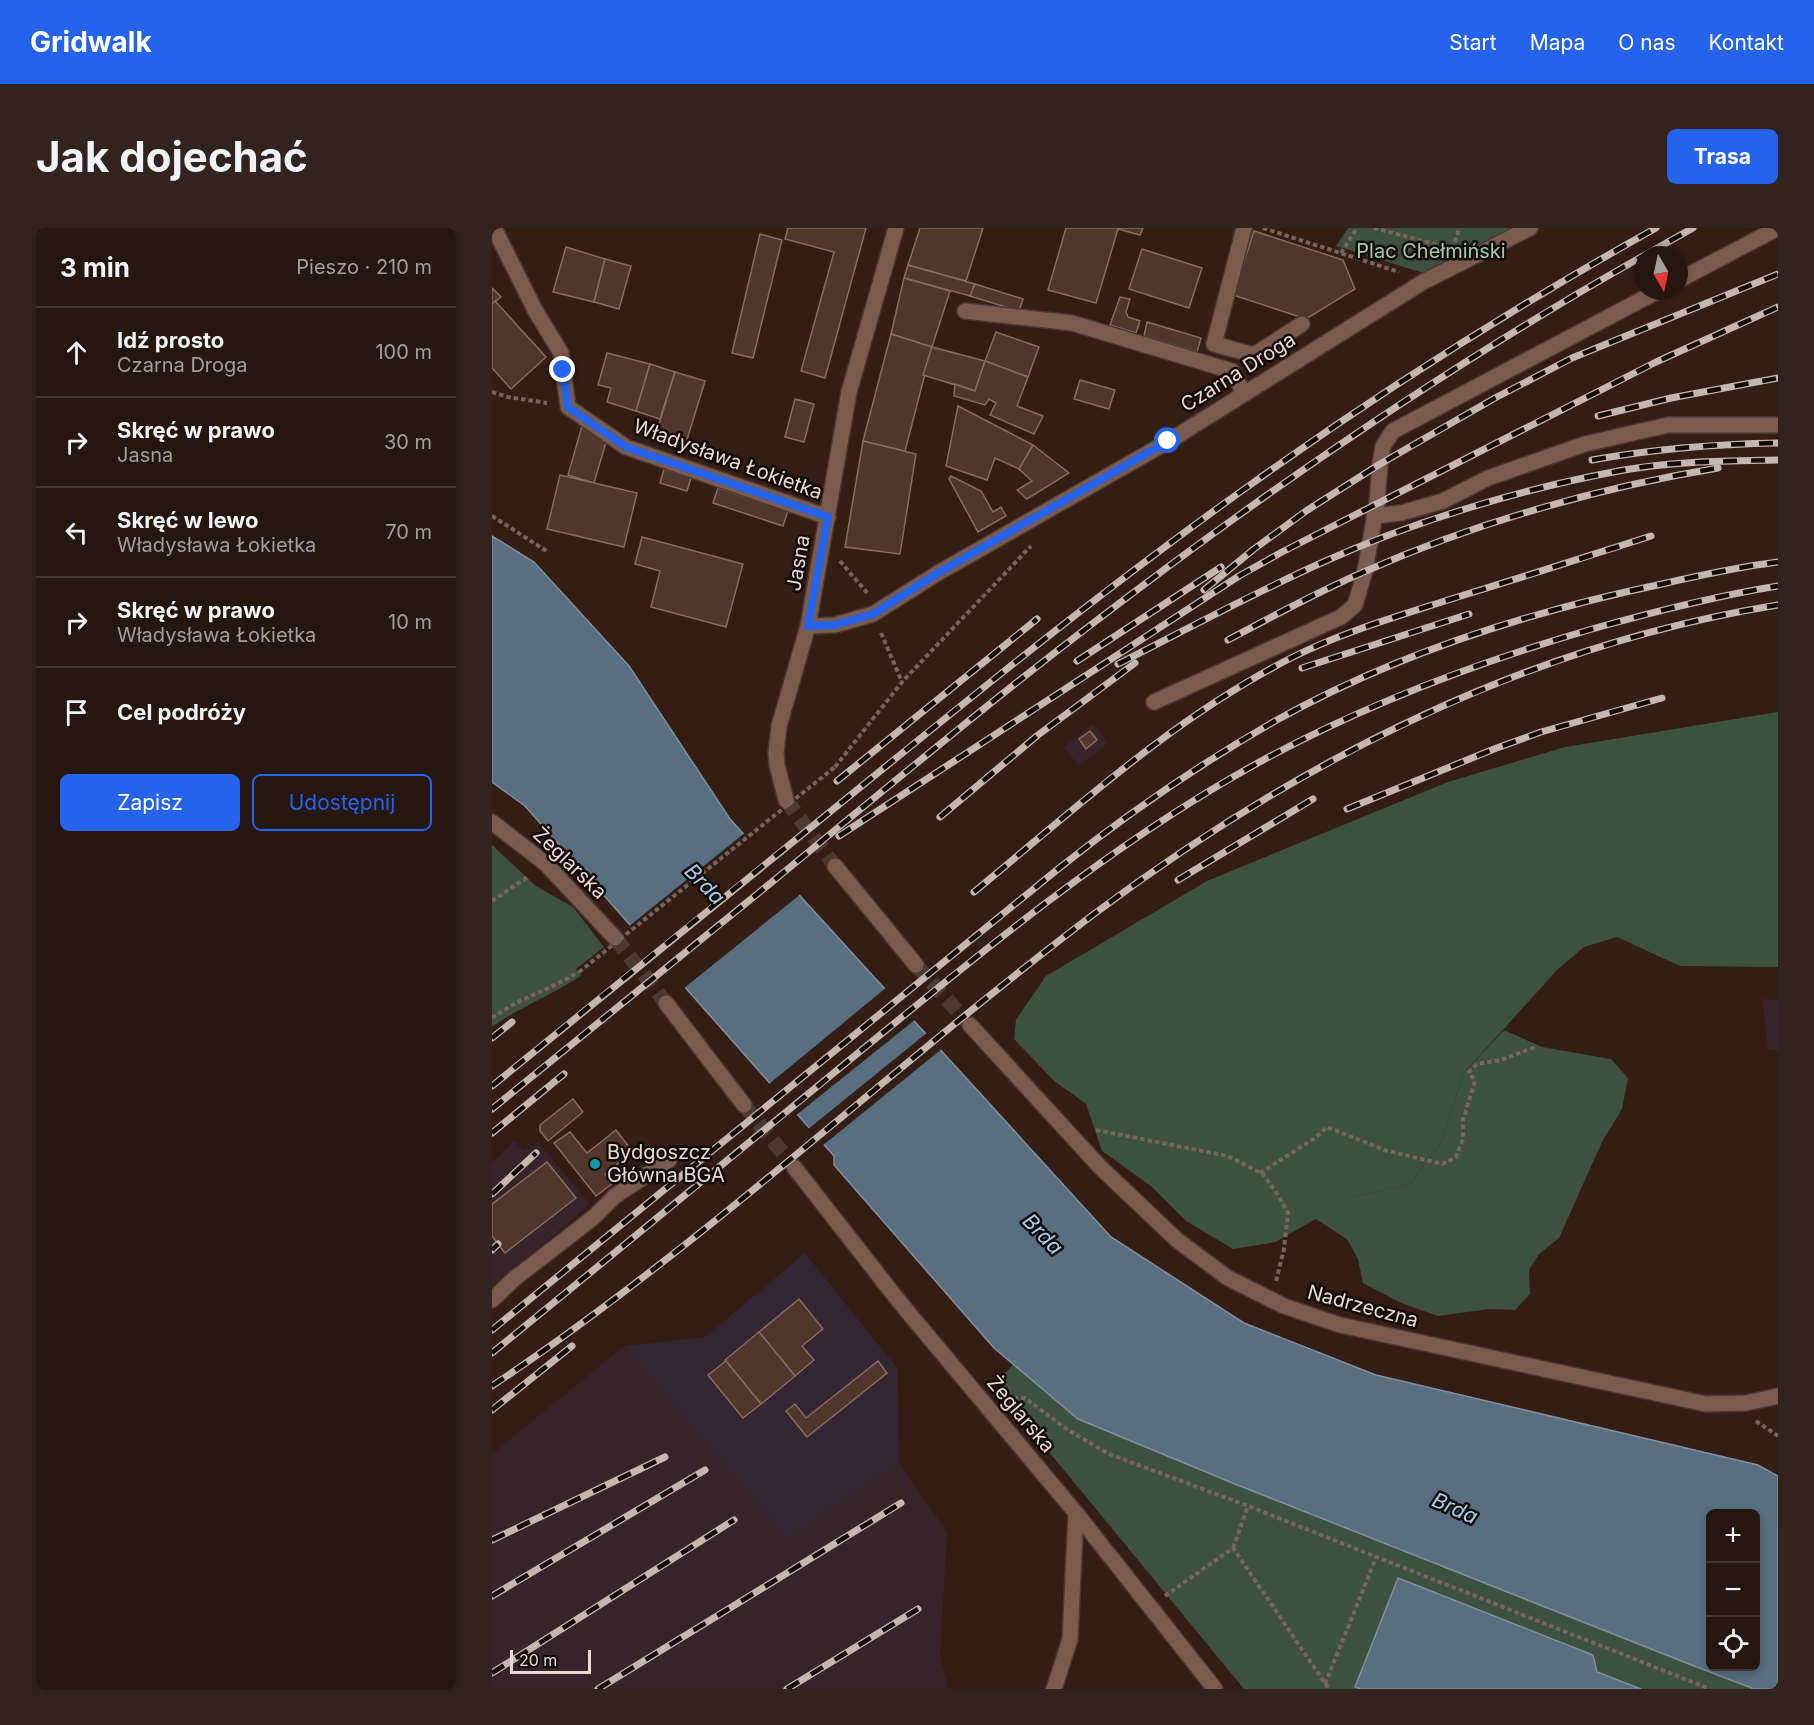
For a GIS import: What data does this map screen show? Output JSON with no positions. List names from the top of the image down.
{
  "streets": {
    "street": [
      "Czarna Droga",
      "Władysława Łokietka",
      "Jasna",
      "Żeglarska",
      "Nadrzeczna"
    ]
  },
  "crossings": [
    ["Czarna Droga", "Jasna"],
    ["Władysława Łokietka", "Jasna"]
  ],
  "water": ["Brda"],
  "parks": ["Plac Chełmiński"],
  "places": ["Bydgoszcz Główna BGA"],
  "scale_bar": "20 m",
  "north": "bottom",
  "page": {
    "header": "Gridwalk",
    "nav": [
      "Start",
      "Mapa",
      "O nas",
      "Kontakt"
    ],
    "buttons": [
      "Trasa",
      ["Zapisz", "Udostępnij"]
    ],
    "title": "Jak dojechać",
    "heading": ["3 min", "Pieszo · 210 m"],
    "list": [
      ["Idź prosto", "Czarna Droga", "100 m"],
      ["Skręć w prawo", "Jasna", "30 m"],
      ["Skręć w lewo", "Władysława Łokietka", "70 m"],
      ["Skręć w prawo", "Władysława Łokietka", "10 m"],
      "Cel podróży"
    ],
    "map_buttons": ["+", "−"],
    "scale": "20 m"
  }
}
